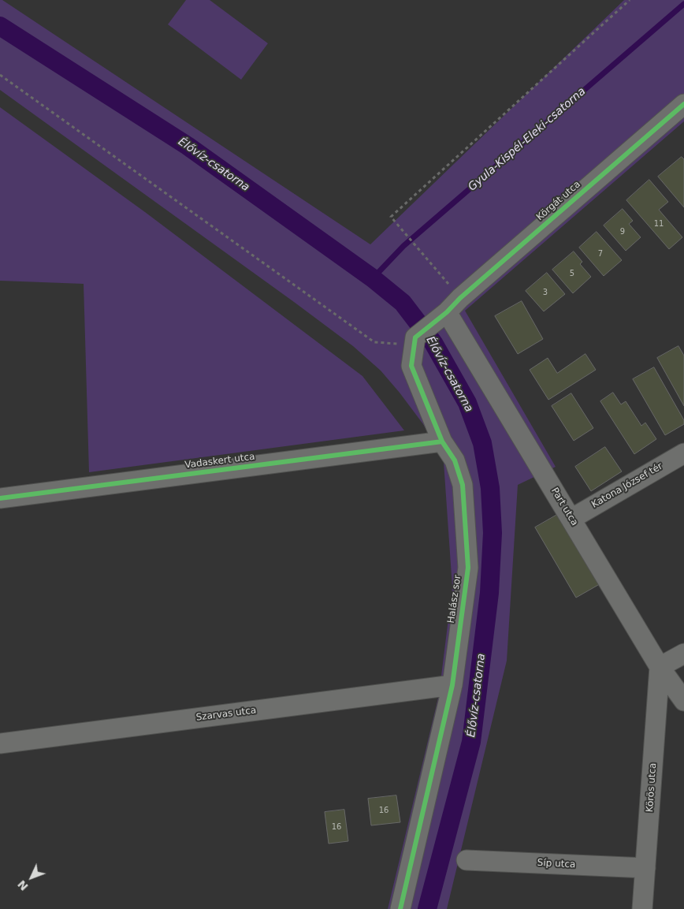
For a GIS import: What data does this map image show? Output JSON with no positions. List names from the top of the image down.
{
  "streets": {
    "street": [
      "Körgát utca",
      "Vadaskert utca",
      "Katona József tér",
      "Part utca",
      "Halász sor",
      "Szarvas utca",
      "Körös utca",
      "Síp utca"
    ]
  },
  "crossings": [
    ["Körgát utca", "Part utca"],
    ["Vadaskert utca", "Halász sor"],
    ["Katona József tér", "Part utca"],
    ["Part utca", "Körös utca"],
    ["Halász sor", "Szarvas utca"],
    ["Körös utca", "Síp utca"]
  ],
  "water": ["Gyula-Kispél-Eleki-csatorna", "Élővíz-csatorna"],
  "house_numbers": [
    "11",
    "9",
    "7",
    "5",
    "3",
    "16",
    "16"
  ],
  "north": "bottom left"
}
